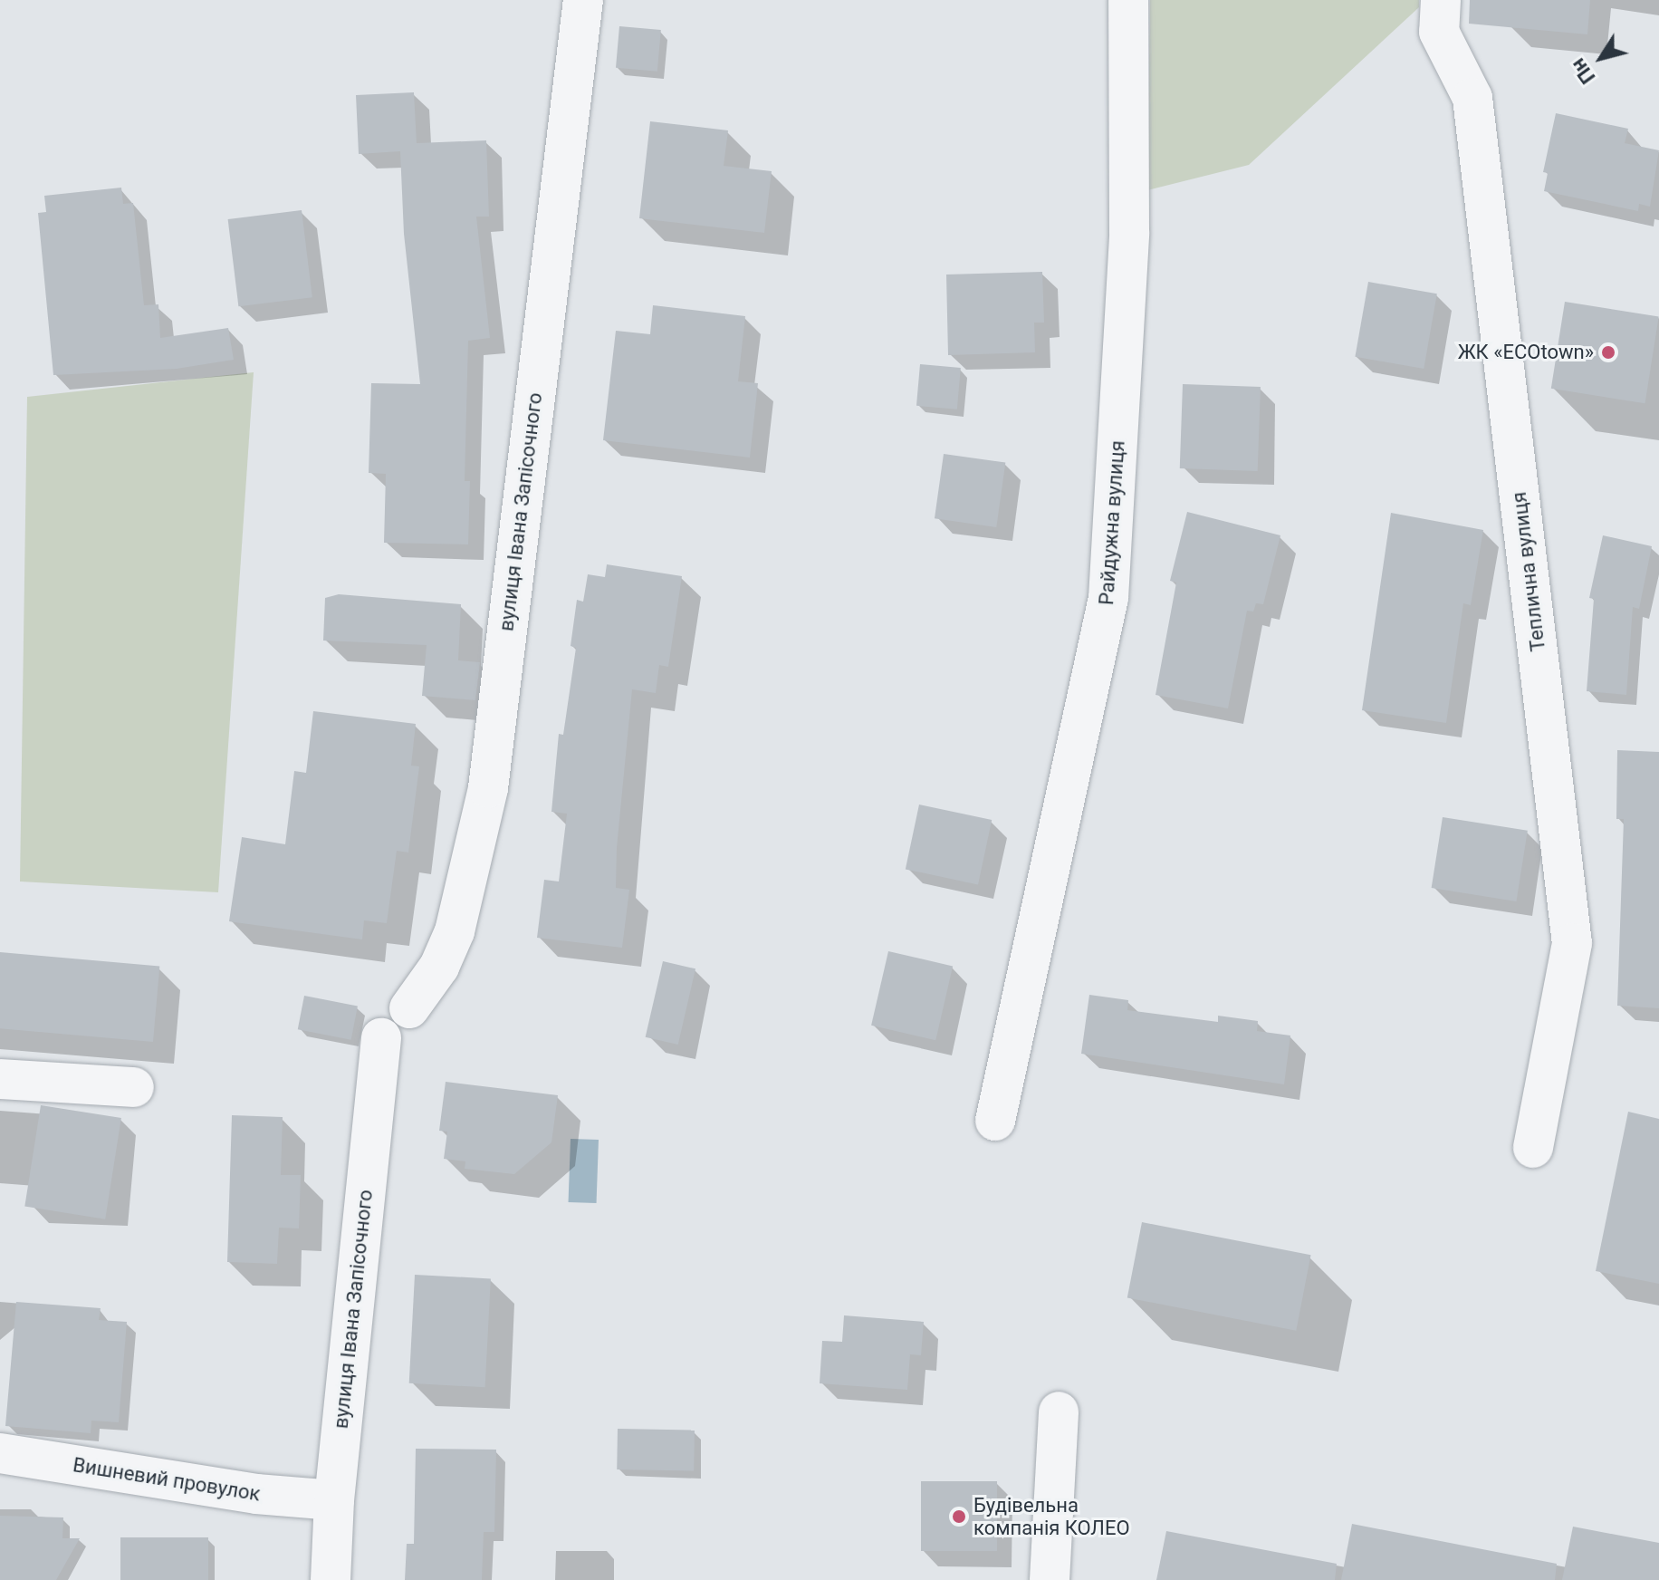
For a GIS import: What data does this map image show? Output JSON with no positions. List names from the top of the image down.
{
  "streets": {
    "street": [
      "вулиця Івана Запісочного",
      "Райдужна вулиця",
      "Теплична вулиця",
      "Вишневий провулок"
    ]
  },
  "crossings": [
    ["вулиця Івана Запісочного", "Вишневий провулок"]
  ],
  "places": ["ЖК «ECOtown»", "Будівельна компанія КОЛЕО"],
  "north": "bottom left"
}
